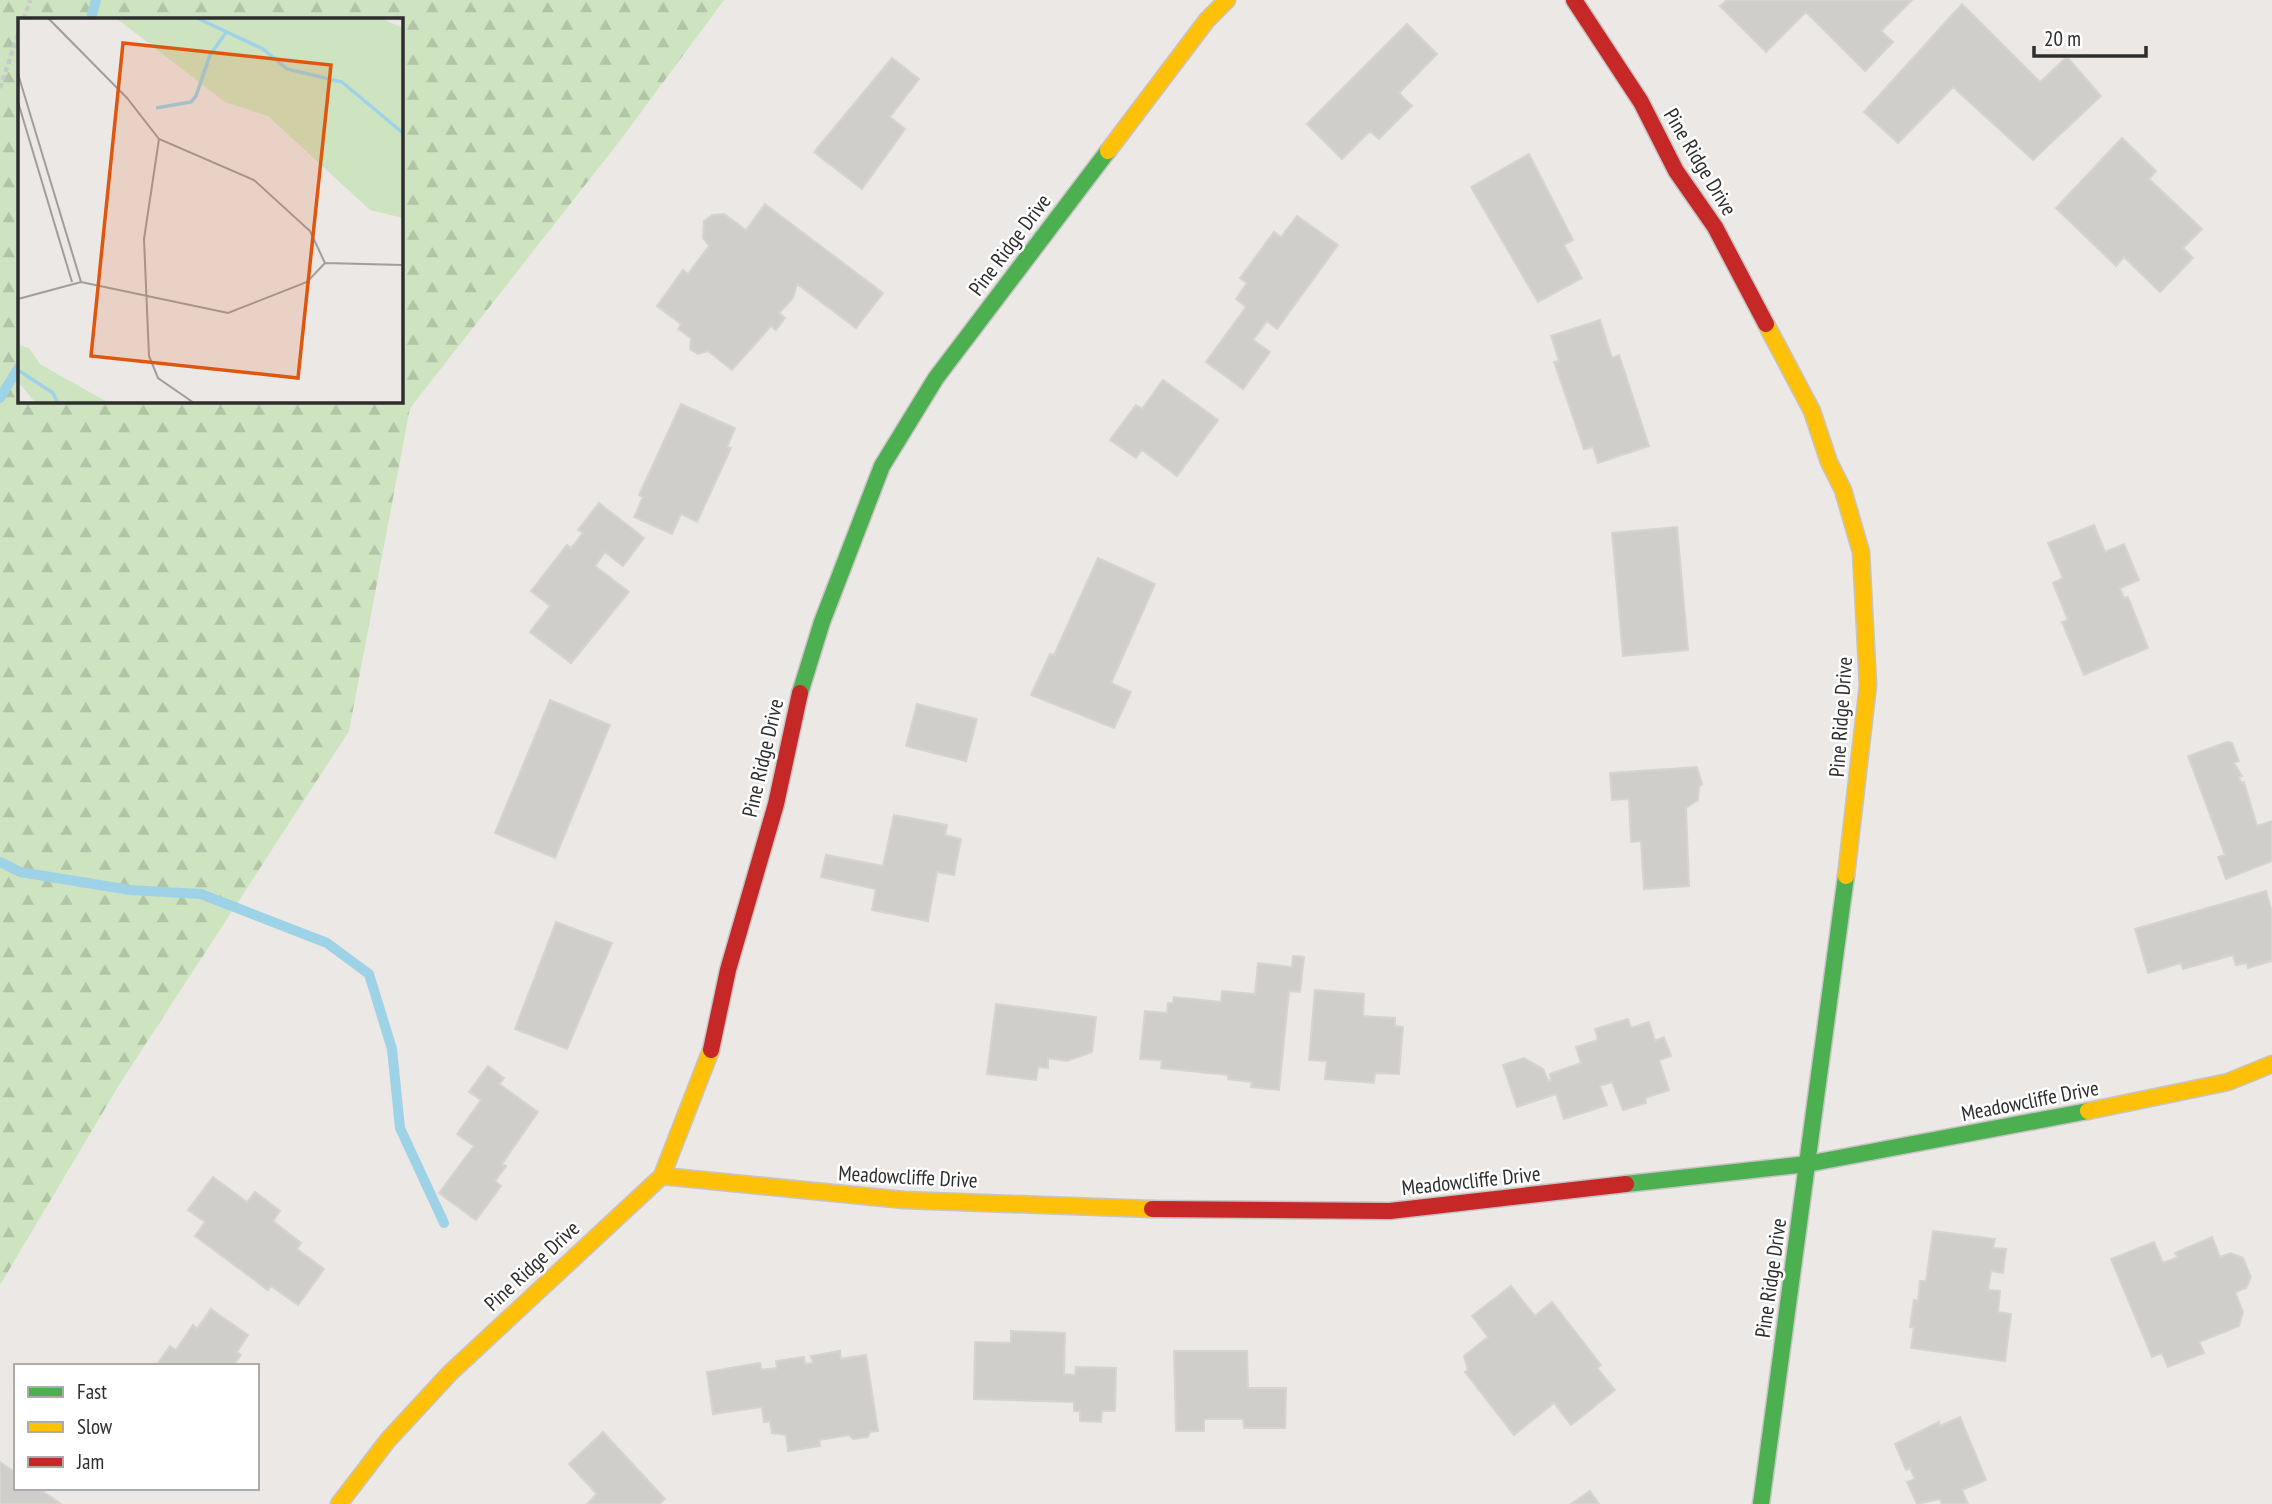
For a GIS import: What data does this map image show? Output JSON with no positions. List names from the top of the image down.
{
  "streets": {
    "street": ["Pine Ridge Drive", "Meadowcliffe Drive"]
  },
  "crossings": [
    ["Pine Ridge Drive", "Meadowcliffe Drive"]
  ],
  "legend": ["Fast", "Slow", "Jam"],
  "scale_bar": "20 m"
}
